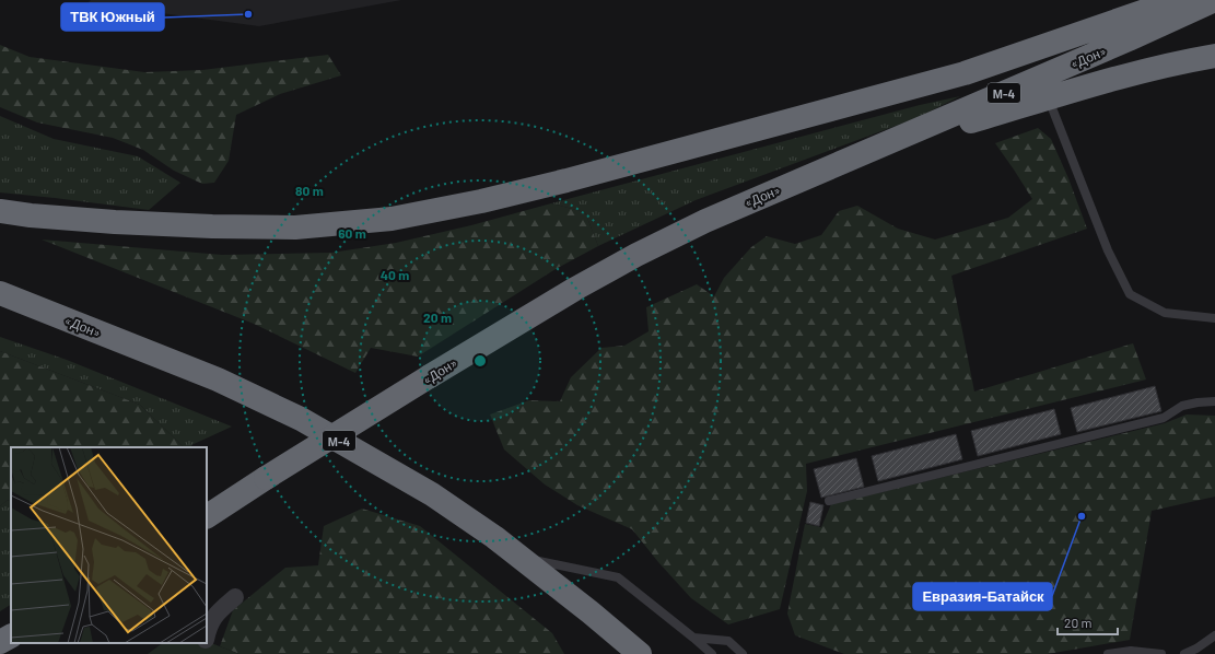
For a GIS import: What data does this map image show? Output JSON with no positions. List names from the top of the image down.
{
  "streets": {
    "highway": ["«Дон»", "М-4"]
  },
  "places": ["ТВК Южный", "Евразия-Батайск"],
  "scale_bar": "20 m",
  "rings": [
    "80 m",
    "60 m",
    "40 m",
    "20 m"
  ]
}
